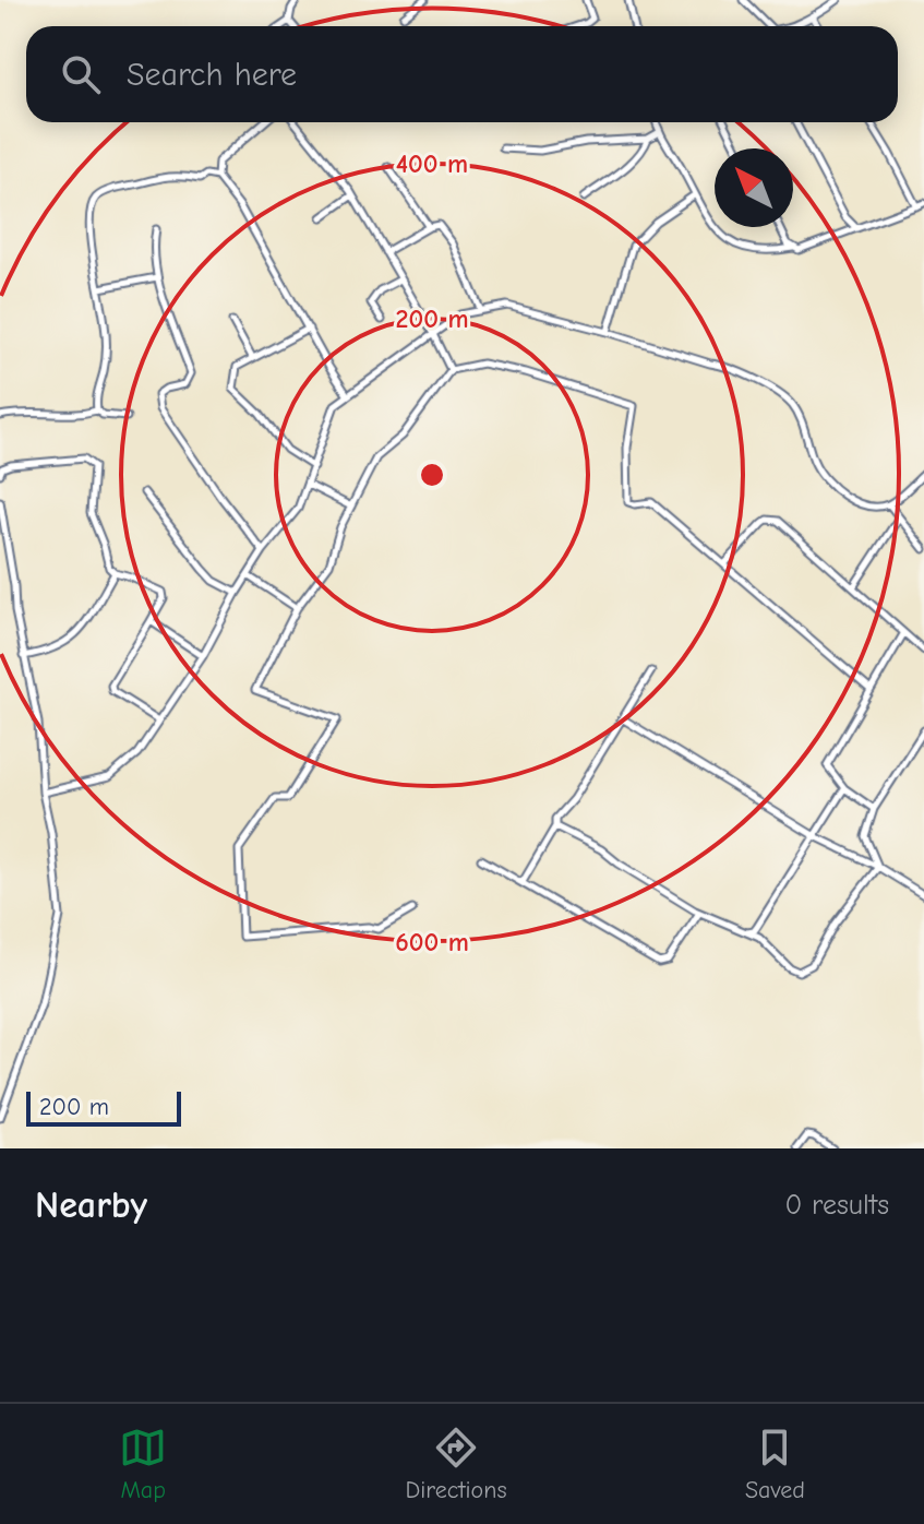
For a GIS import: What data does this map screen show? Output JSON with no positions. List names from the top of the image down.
{
  "scale_bar": "200 m",
  "north": "top left",
  "page": {
    "search": "Search here",
    "scale": "200 m",
    "heading": ["Nearby", "0 results"],
    "nav": ["Map", "Directions", "Saved"]
  },
  "rings": ["400 m", "200 m", "600 m"]
}
